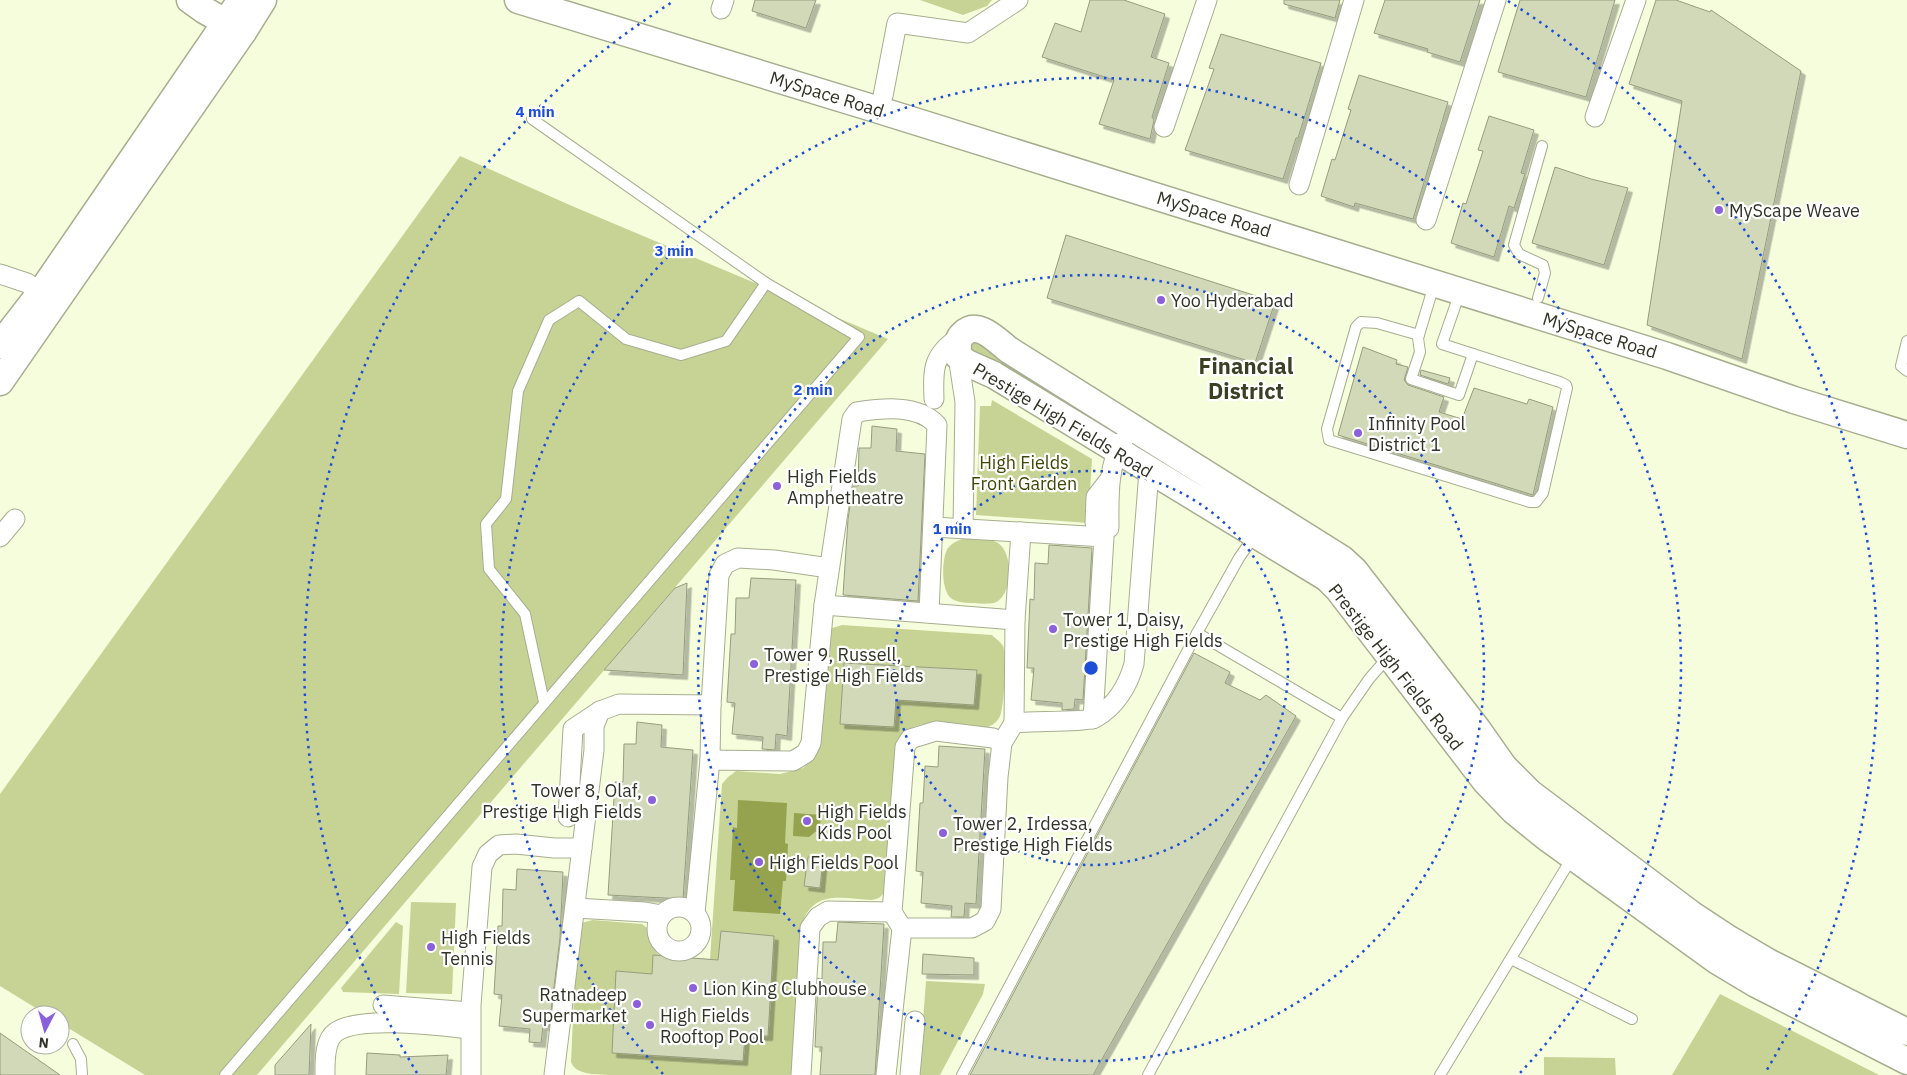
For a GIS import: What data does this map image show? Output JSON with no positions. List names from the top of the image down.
{
  "streets": {
    "street": ["MySpace Road", "Prestige High Fields Road"]
  },
  "districts": ["Financial District"],
  "parks": ["High Fields Front Garden"],
  "places": [
    "MyScape Weave",
    "Yoo Hyderabad",
    "Infinity Pool District 1",
    "High Fields Amphetheatre",
    "Tower 1, Daisy, Prestige High Fields",
    "Tower 9, Russell, Prestige High Fields",
    "Tower 8, Olaf, Prestige High Fields",
    "High Fields Kids Pool",
    "Tower 2, Irdessa, Prestige High Fields",
    "High Fields Pool",
    "High Fields Tennis",
    "Lion King Clubhouse",
    "Ratnadeep Supermarket",
    "High Fields Rooftop Pool"
  ],
  "north": "bottom",
  "rings": [
    "4 min",
    "3 min",
    "2 min",
    "1 min"
  ]
}
